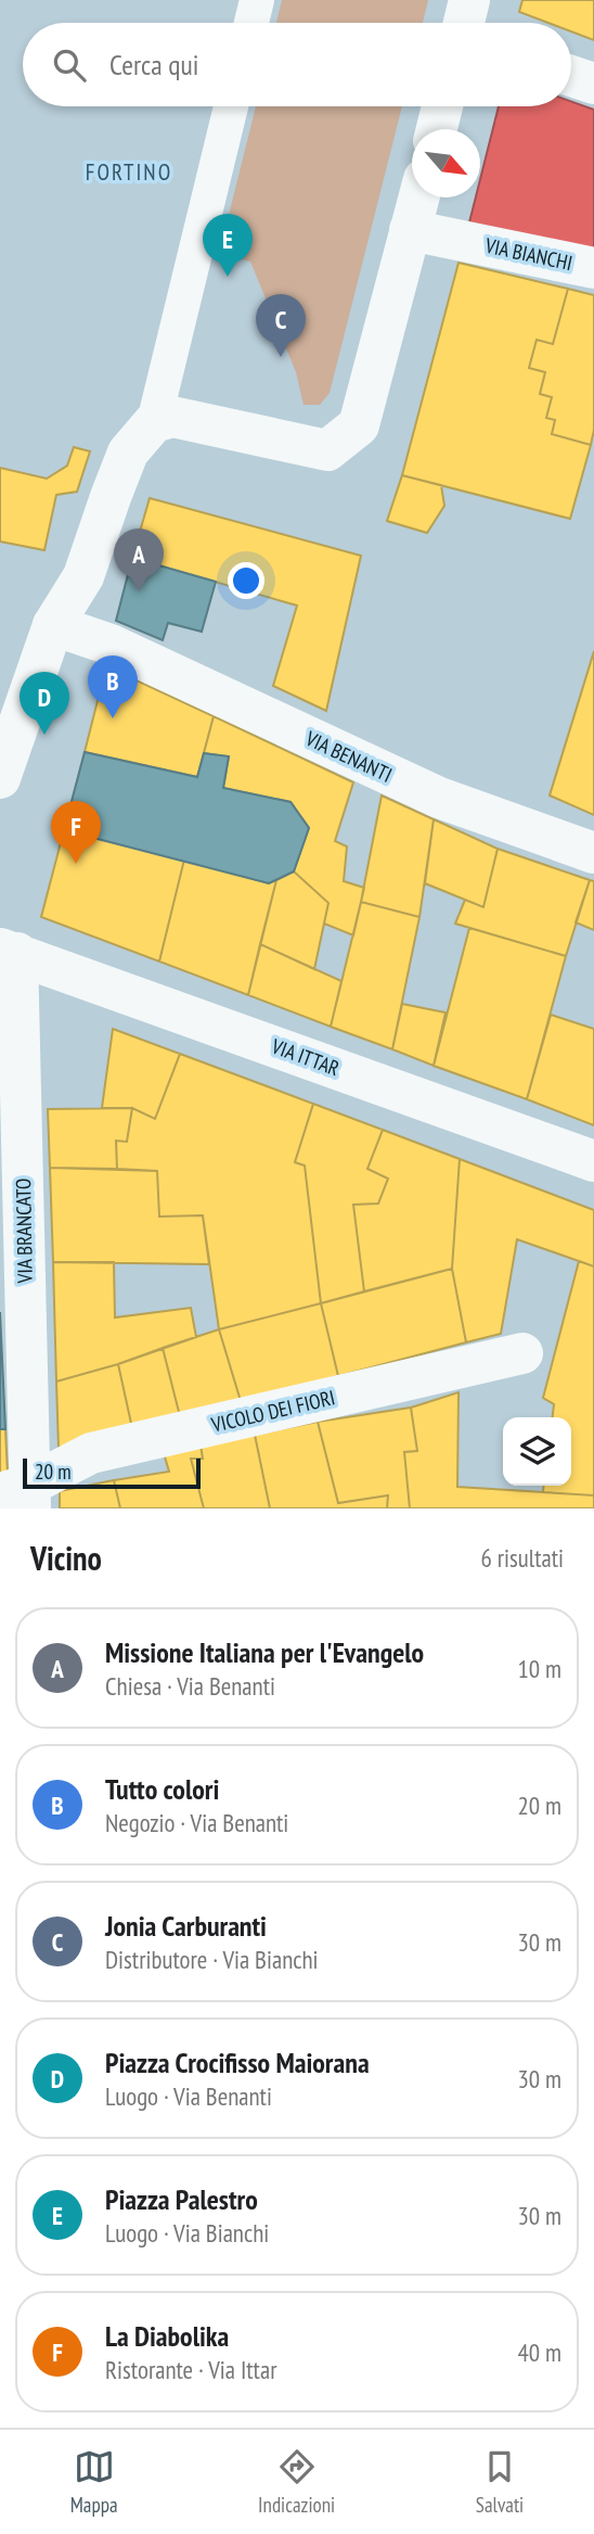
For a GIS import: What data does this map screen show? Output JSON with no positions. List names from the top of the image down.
{
  "streets": {
    "street": [
      "VIA BIANCHI",
      "VIA BENANTI",
      "VIA ITTAR",
      "VIA BRANCATO",
      "VICOLO DEI FIORI"
    ]
  },
  "crossings": [
    ["VIA ITTAR", "VIA BRANCATO"],
    ["VIA BRANCATO", "VICOLO DEI FIORI"]
  ],
  "districts": ["FORTINO"],
  "scale_bar": "20 m",
  "north": "bottom right",
  "page": {
    "search": "Cerca qui",
    "pins": [
      "E",
      "C",
      "A",
      "B",
      "D",
      "F"
    ],
    "scale": "20 m",
    "heading": ["Vicino", "6 risultati"],
    "list": [
      {
        "mark": "A",
        "name": "Missione Italiana per l'Evangelo",
        "note": "Chiesa · Via Benanti",
        "value": "10 m"
      },
      {
        "mark": "B",
        "name": "Tutto colori",
        "note": "Negozio · Via Benanti",
        "value": "20 m"
      },
      {
        "mark": "C",
        "name": "Jonia Carburanti",
        "note": "Distributore · Via Bianchi",
        "value": "30 m"
      },
      {
        "mark": "D",
        "name": "Piazza Crocifisso Maiorana",
        "note": "Luogo · Via Benanti",
        "value": "30 m"
      },
      {
        "mark": "E",
        "name": "Piazza Palestro",
        "note": "Luogo · Via Bianchi",
        "value": "30 m"
      },
      {
        "mark": "F",
        "name": "La Diabolika",
        "note": "Ristorante · Via Ittar",
        "value": "40 m"
      }
    ],
    "nav": ["Mappa", "Indicazioni", "Salvati"]
  }
}
